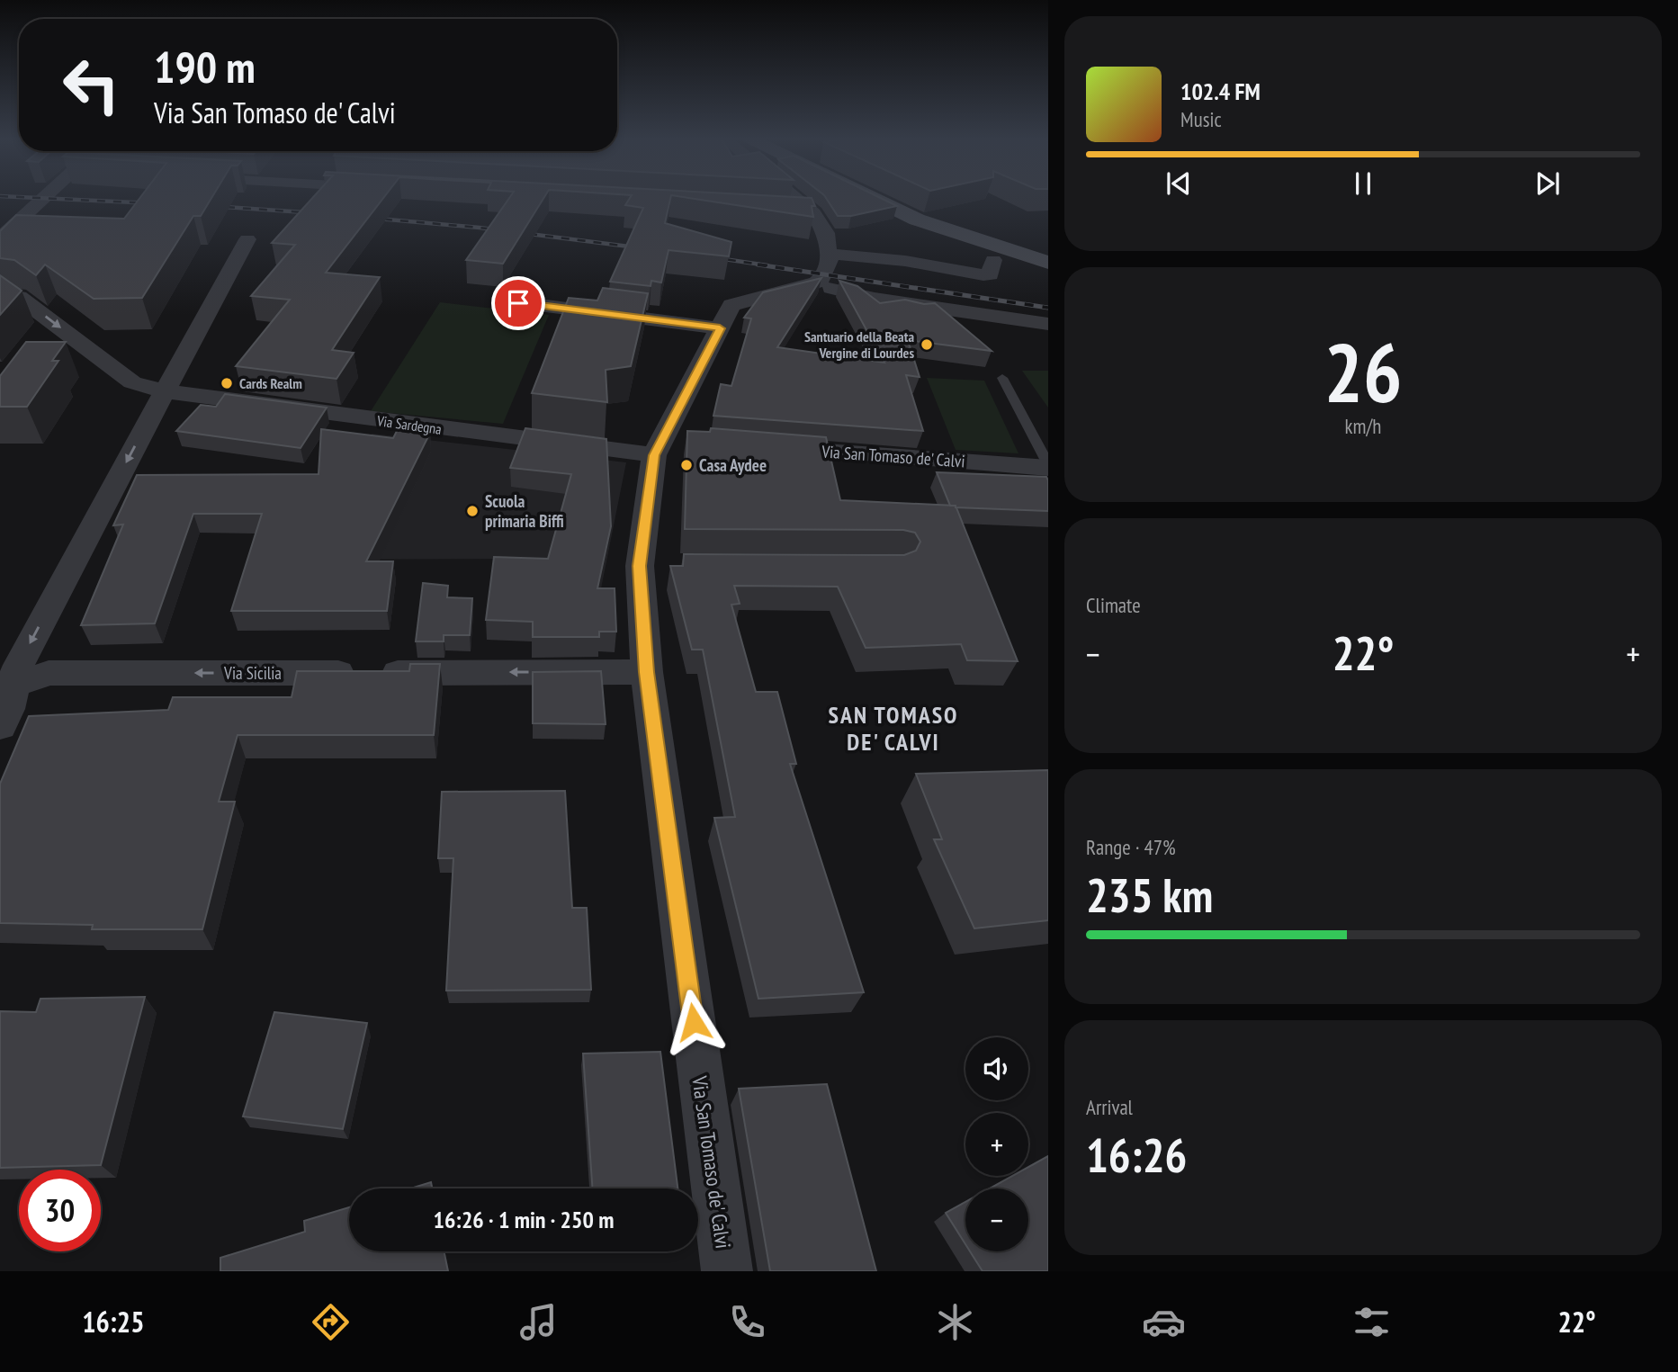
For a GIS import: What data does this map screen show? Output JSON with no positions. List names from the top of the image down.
{
  "streets": {
    "street": ["Via Sardegna", "Via San Tomaso de' Calvi", "Via Sicilia"]
  },
  "crossings": [
    ["Via Sardegna", "Via San Tomaso de' Calvi"],
    ["Via San Tomaso de' Calvi", "Via Sicilia"]
  ],
  "one_way": ["Via Sicilia"],
  "districts": ["SAN TOMASO DE' CALVI"],
  "places": [
    "Santuario della Beata Vergine di Lourdes",
    "Cards Realm",
    "Casa Aydee",
    "Scuola primaria Biffi"
  ],
  "page": {
    "turn": ["190 m", "Via San Tomaso de' Calvi"],
    "song": ["102.4 FM", "Music"],
    "tile": [
      ["26", "km/h"],
      "Climate",
      ["Range · 47%", "235 km"],
      ["Arrival", "16:26"]
    ],
    "heat": ["−", "22°", "+"],
    "map_buttons": ["+", "−"],
    "limit": "30",
    "trip": "16:26 · 1 min · 250 m",
    "tabs": ["16:25", "22°"]
  }
}
